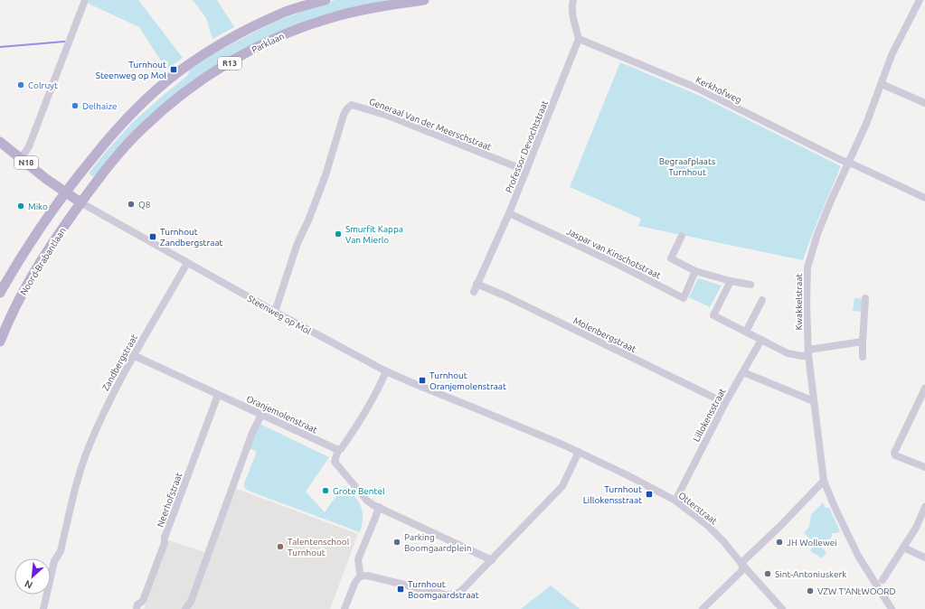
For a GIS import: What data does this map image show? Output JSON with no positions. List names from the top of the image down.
{
  "streets": {
    "main road": [
      "Parklaan",
      "R13",
      "N18",
      "Noord-Brabantlaan",
      "Steenweg op Mol"
    ],
    "street": [
      "Kerkhofweg",
      "Generaal Van der Meerschstraat",
      "Professor Devochtstraat",
      "Jaspar van Kinschotstraat",
      "Kwakkelstraat",
      "Molenbergstraat",
      "Zandbergstraat",
      "Oranjemolenstraat",
      "Lillokensstraat",
      "Neerhofstraat",
      "Otterstraat"
    ]
  },
  "crossings": [
    ["Parklaan", "Noord-Brabantlaan"],
    ["Parklaan", "Steenweg op Mol"],
    ["R13", "Steenweg op Mol"],
    ["Kerkhofweg", "Professor Devochtstraat"],
    ["Kerkhofweg", "Kwakkelstraat"],
    ["Generaal Van der Meerschstraat", "Professor Devochtstraat"],
    ["Generaal Van der Meerschstraat", "Steenweg op Mol"],
    ["Professor Devochtstraat", "Jaspar van Kinschotstraat"],
    ["Professor Devochtstraat", "Molenbergstraat"],
    ["Noord-Brabantlaan", "Steenweg op Mol"],
    ["Steenweg op Mol", "Zandbergstraat"],
    ["Steenweg op Mol", "Otterstraat"],
    ["Molenbergstraat", "Lillokensstraat"],
    ["Zandbergstraat", "Oranjemolenstraat"],
    ["Oranjemolenstraat", "Neerhofstraat"],
    ["Lillokensstraat", "Otterstraat"]
  ],
  "parks": ["Begraafplaats Turnhout"],
  "places": {
    "transit": [
      "Turnhout Steenweg op Mol",
      "Turnhout Zandbergstraat",
      "Turnhout Oranjemolenstraat",
      "Turnhout Lillokensstraat",
      "Turnhout Boomgaardstraat"
    ],
    "other": [
      "Colruyt",
      "Delhaize",
      "Q8",
      "Miko",
      "Smurfit Kappa Van Mierlo",
      "Grote Bentel",
      "Parking Boomgaardplein",
      "JH Wollewei",
      "Talentenschool Turnhout",
      "Sint-Antoniuskerk",
      "VZW T'ANtWOORD"
    ]
  },
  "north": "bottom left"
}
